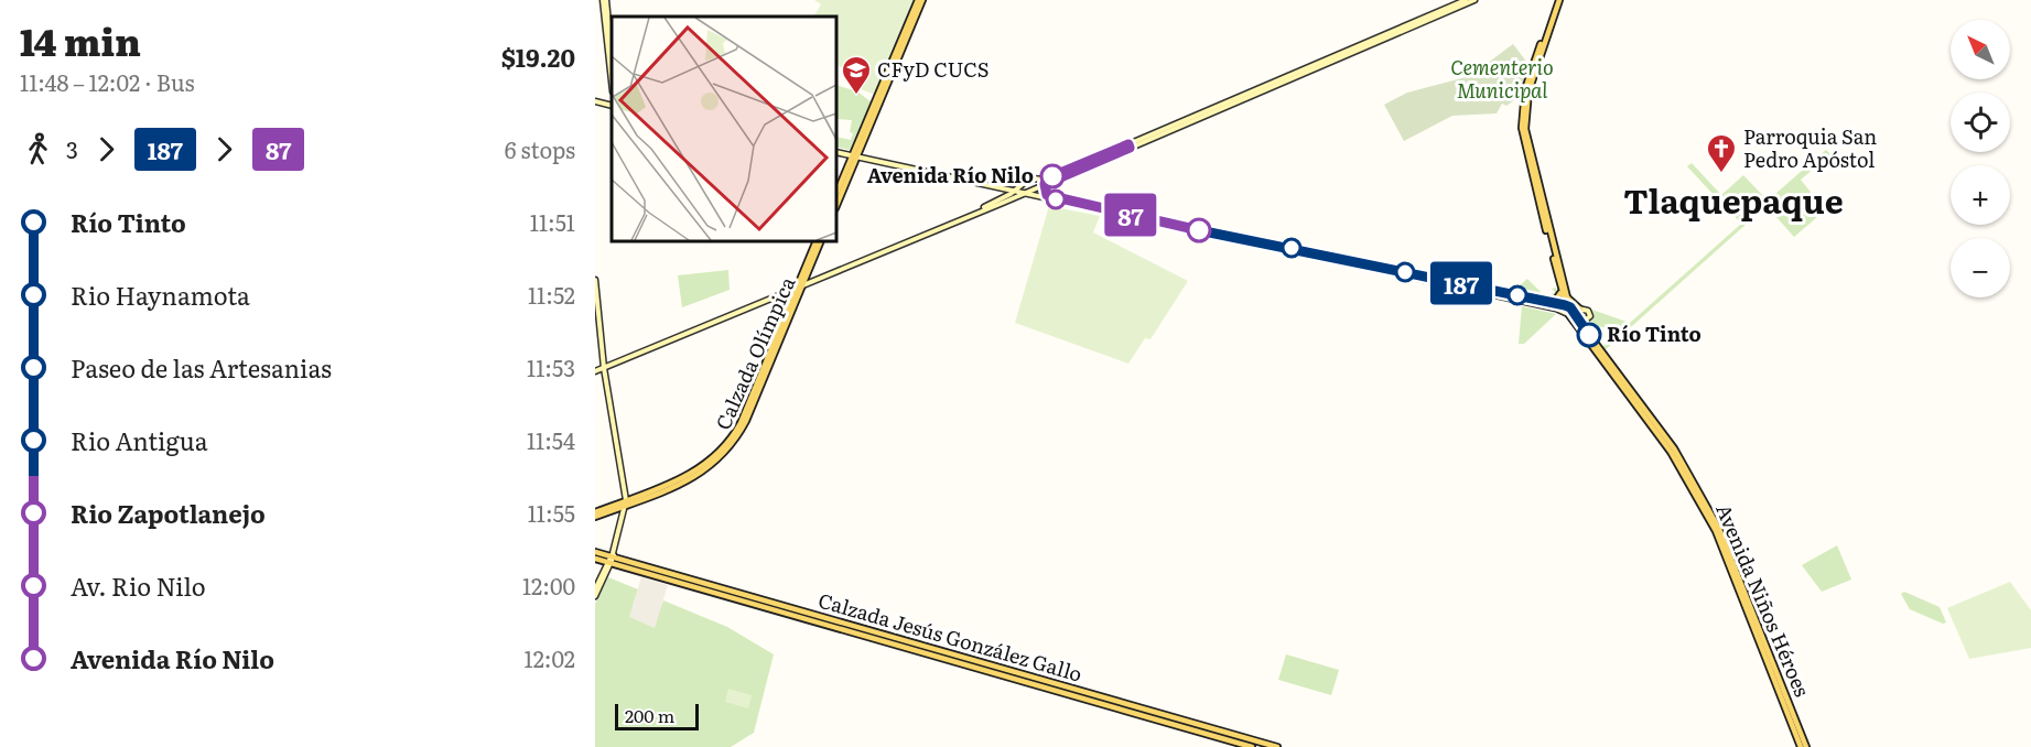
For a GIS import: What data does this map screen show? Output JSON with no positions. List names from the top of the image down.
{
  "streets": {
    "main road": ["Calzada Olímpica", "Avenida Niños Héroes", "Calzada Jesús González Gallo"]
  },
  "districts": ["Tlaquepaque"],
  "parks": ["Cementerio Municipal"],
  "places": {
    "school or university": ["CFyD CUCS"],
    "church": ["Parroquia San Pedro Apóstol"],
    "other": ["Avenida Río Nilo", "Río Tinto"]
  },
  "lines": ["bus line 87", "bus line 187"],
  "scale_bar": "200 m",
  "north": "top left",
  "page": {
    "heading": ["14 min", "11:48 – 12:02 · Bus", "$19.20"],
    "on_map": ["187", "87"],
    "map_buttons": ["+", "−"],
    "legs": [
      "3",
      "187",
      "87",
      "6 stops"
    ],
    "list": [
      {
        "name": "Río Tinto",
        "value": "11:51"
      },
      {
        "name": "Rio Haynamota",
        "value": "11:52"
      },
      {
        "name": "Paseo de las Artesanias",
        "value": "11:53"
      },
      {
        "name": "Rio Antigua",
        "value": "11:54"
      },
      {
        "name": "Rio Zapotlanejo",
        "value": "11:55"
      },
      {
        "name": "Av. Rio Nilo",
        "value": "12:00"
      },
      {
        "name": "Avenida Río Nilo",
        "value": "12:02"
      }
    ],
    "scale": "200 m"
  }
}
